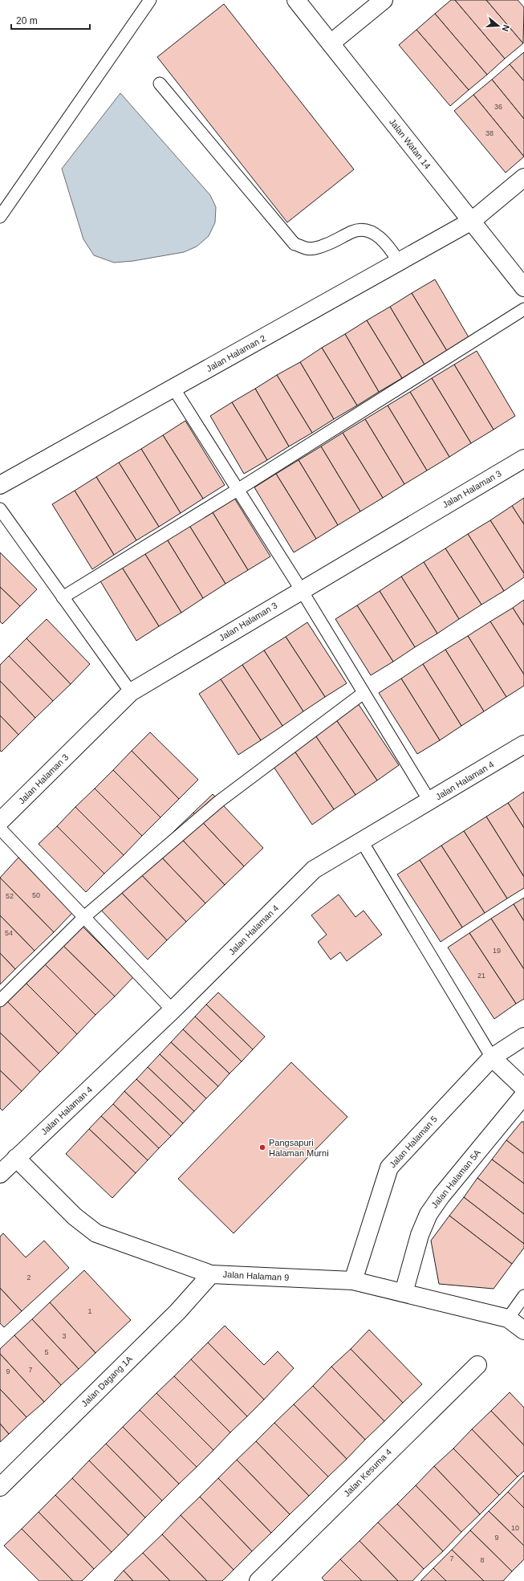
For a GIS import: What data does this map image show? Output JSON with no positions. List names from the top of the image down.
{
  "streets": {
    "street": [
      "Jalan Watan 14",
      "Jalan Halaman 2",
      "Jalan Halaman 3",
      "Jalan Halaman 4",
      "Jalan Halaman 5",
      "Jalan Halaman 5A",
      "Jalan Halaman 9",
      "Jalan Dagang 1A",
      "Jalan Kesuma 4"
    ]
  },
  "crossings": [
    ["Jalan Watan 14", "Jalan Halaman 2"],
    ["Jalan Halaman 4", "Jalan Halaman 9"],
    ["Jalan Halaman 5", "Jalan Halaman 9"],
    ["Jalan Halaman 5A", "Jalan Halaman 9"],
    ["Jalan Halaman 9", "Jalan Dagang 1A"]
  ],
  "places": ["Pangsapuri Halaman Murni"],
  "house_numbers": [
    "36",
    "38",
    "50",
    "52",
    "54",
    "19",
    "21",
    "2",
    "1",
    "3",
    "5",
    "7",
    "9",
    "10",
    "9",
    "7",
    "8"
  ],
  "scale_bar": "20 m",
  "north": "right"
}
